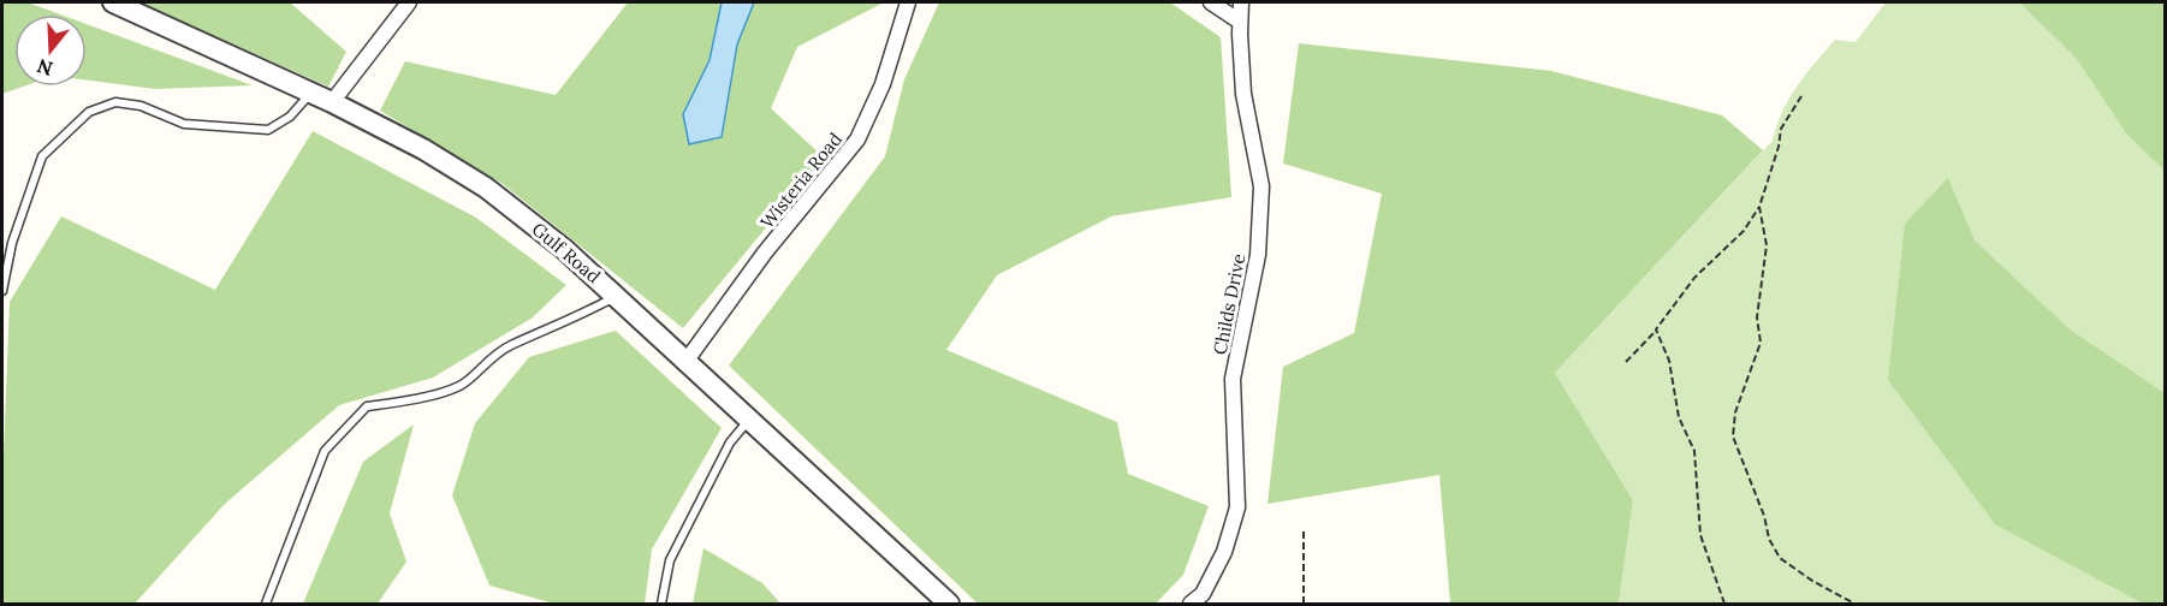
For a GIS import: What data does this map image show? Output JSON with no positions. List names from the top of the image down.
{
  "streets": {
    "street": ["Wisteria Road", "Gulf Road", "Childs Drive"]
  },
  "crossings": [
    ["Wisteria Road", "Gulf Road"]
  ],
  "north": "bottom"
}
